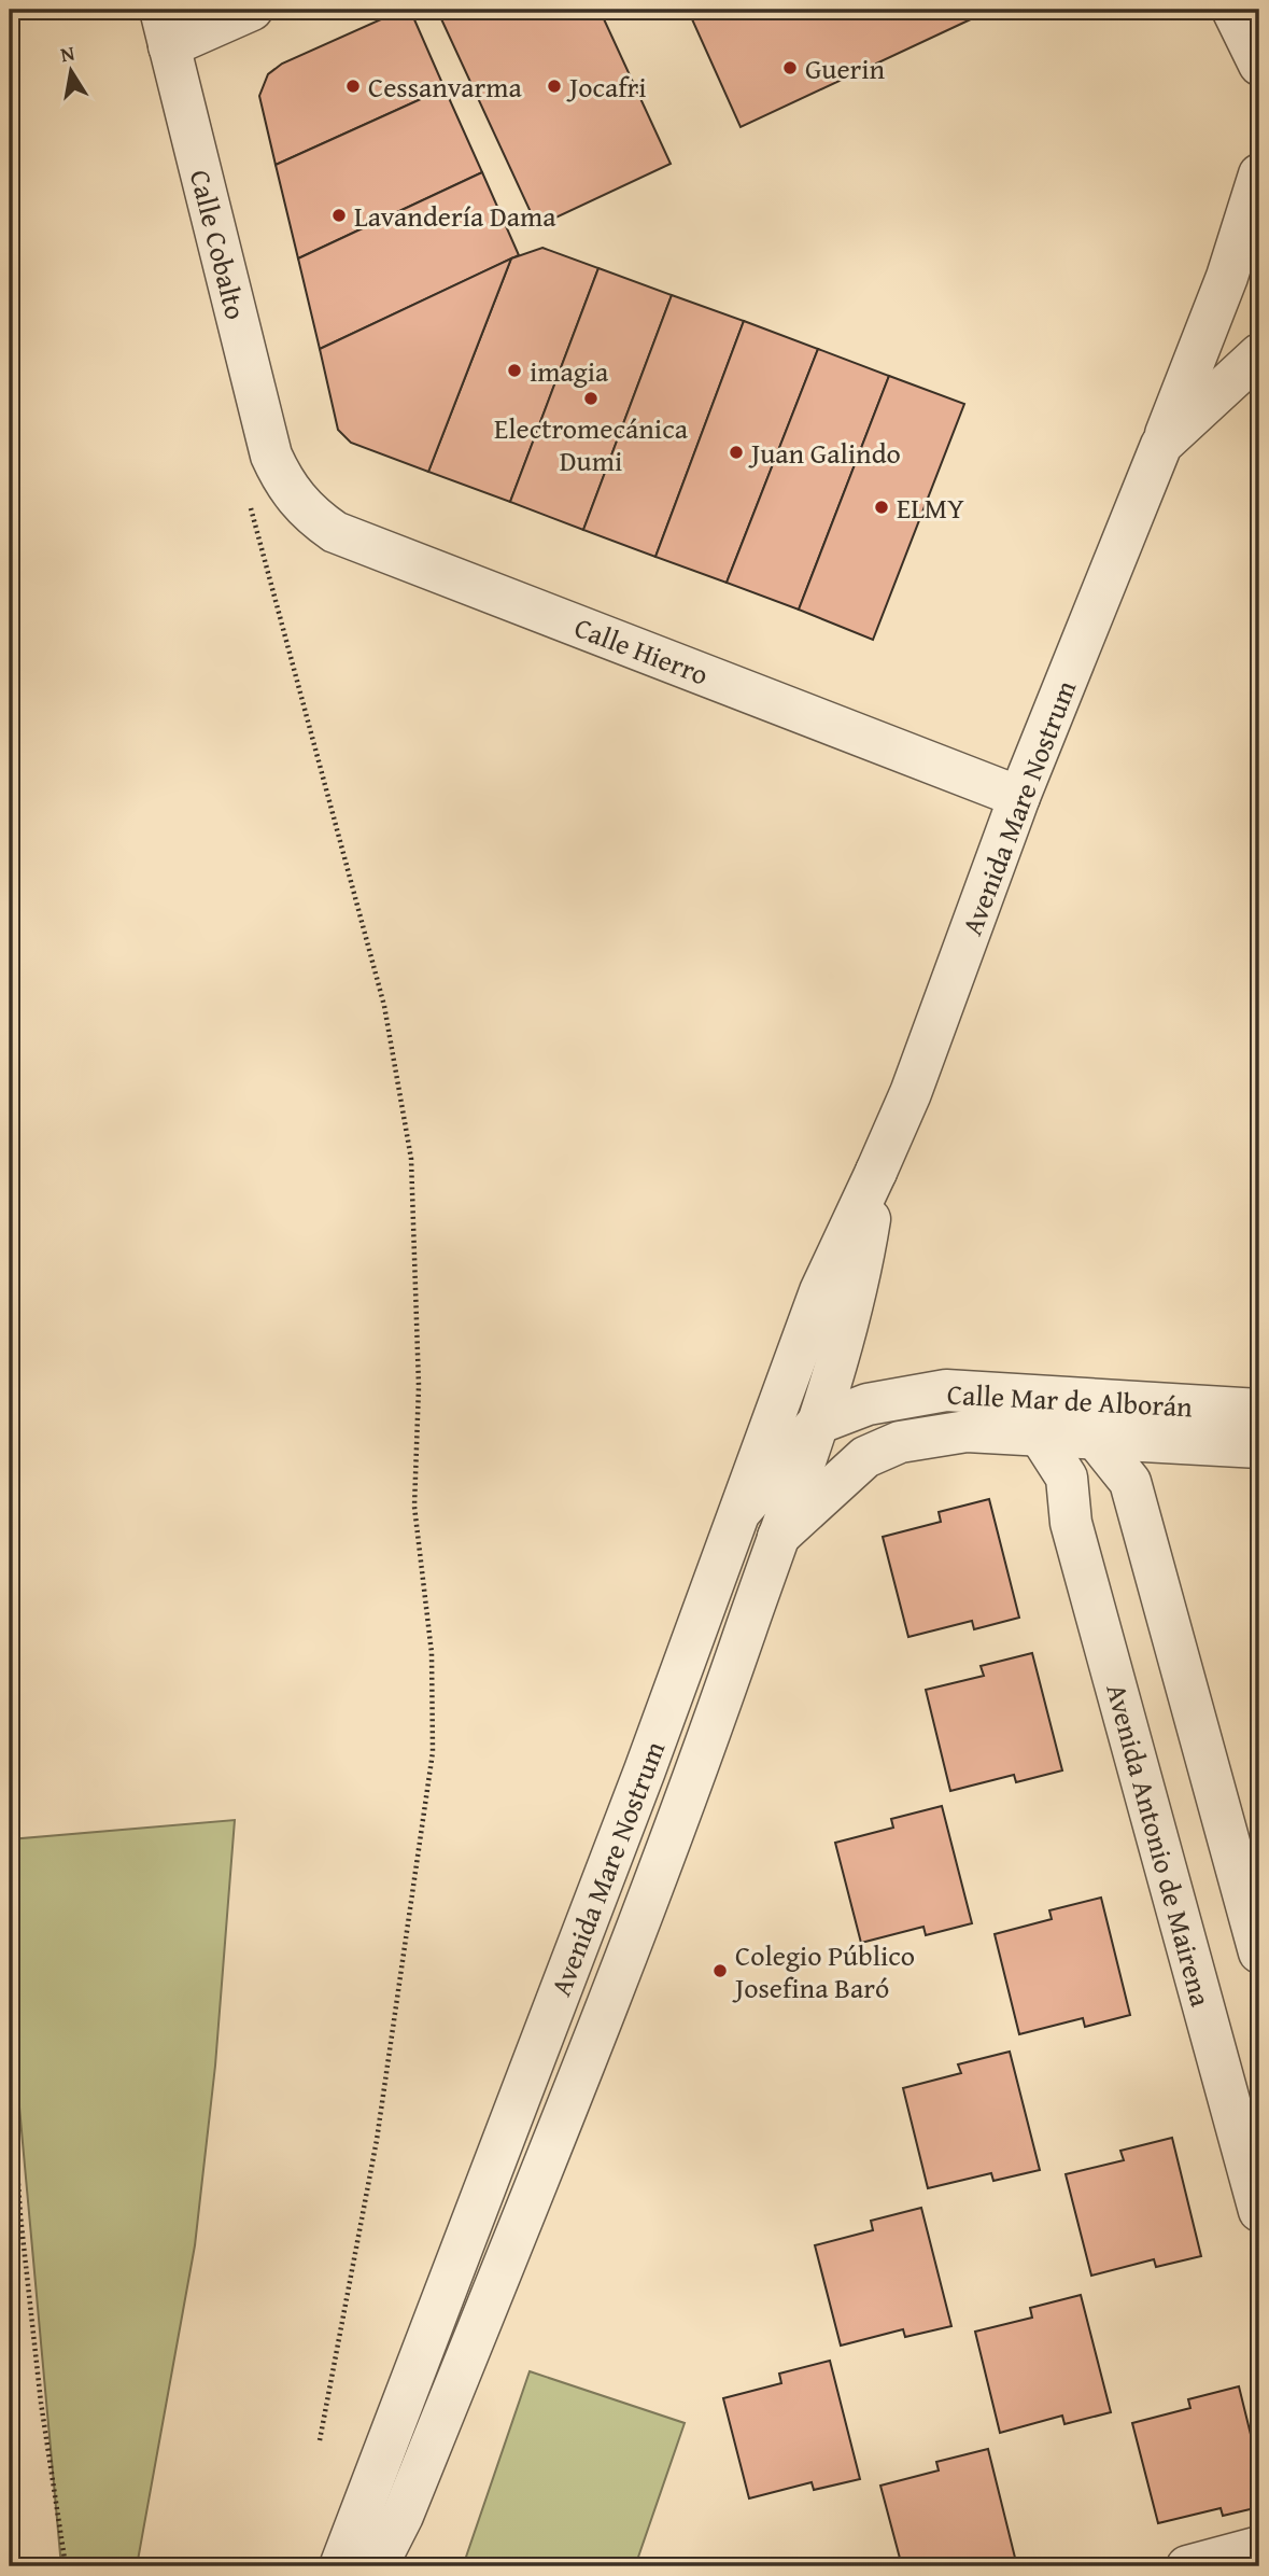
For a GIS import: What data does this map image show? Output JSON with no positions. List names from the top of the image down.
{
  "streets": {
    "street": [
      "Calle Cobalto",
      "Calle Hierro",
      "Avenida Mare Nostrum",
      "Calle Mar de Alborán",
      "Avenida Antonio de Mairena"
    ]
  },
  "crossings": [
    ["Calle Cobalto", "Calle Hierro"],
    ["Calle Hierro", "Avenida Mare Nostrum"],
    ["Avenida Mare Nostrum", "Calle Mar de Alborán"],
    ["Calle Mar de Alborán", "Avenida Antonio de Mairena"]
  ],
  "places": [
    "Guerin",
    "Cessanvarma",
    "Jocafri",
    "Lavandería Dama",
    "imagia",
    "Electromecánica Dumi",
    "Juan Galindo",
    "ELMY",
    "Colegio Público Josefina Baró"
  ],
  "north": "top"
}
